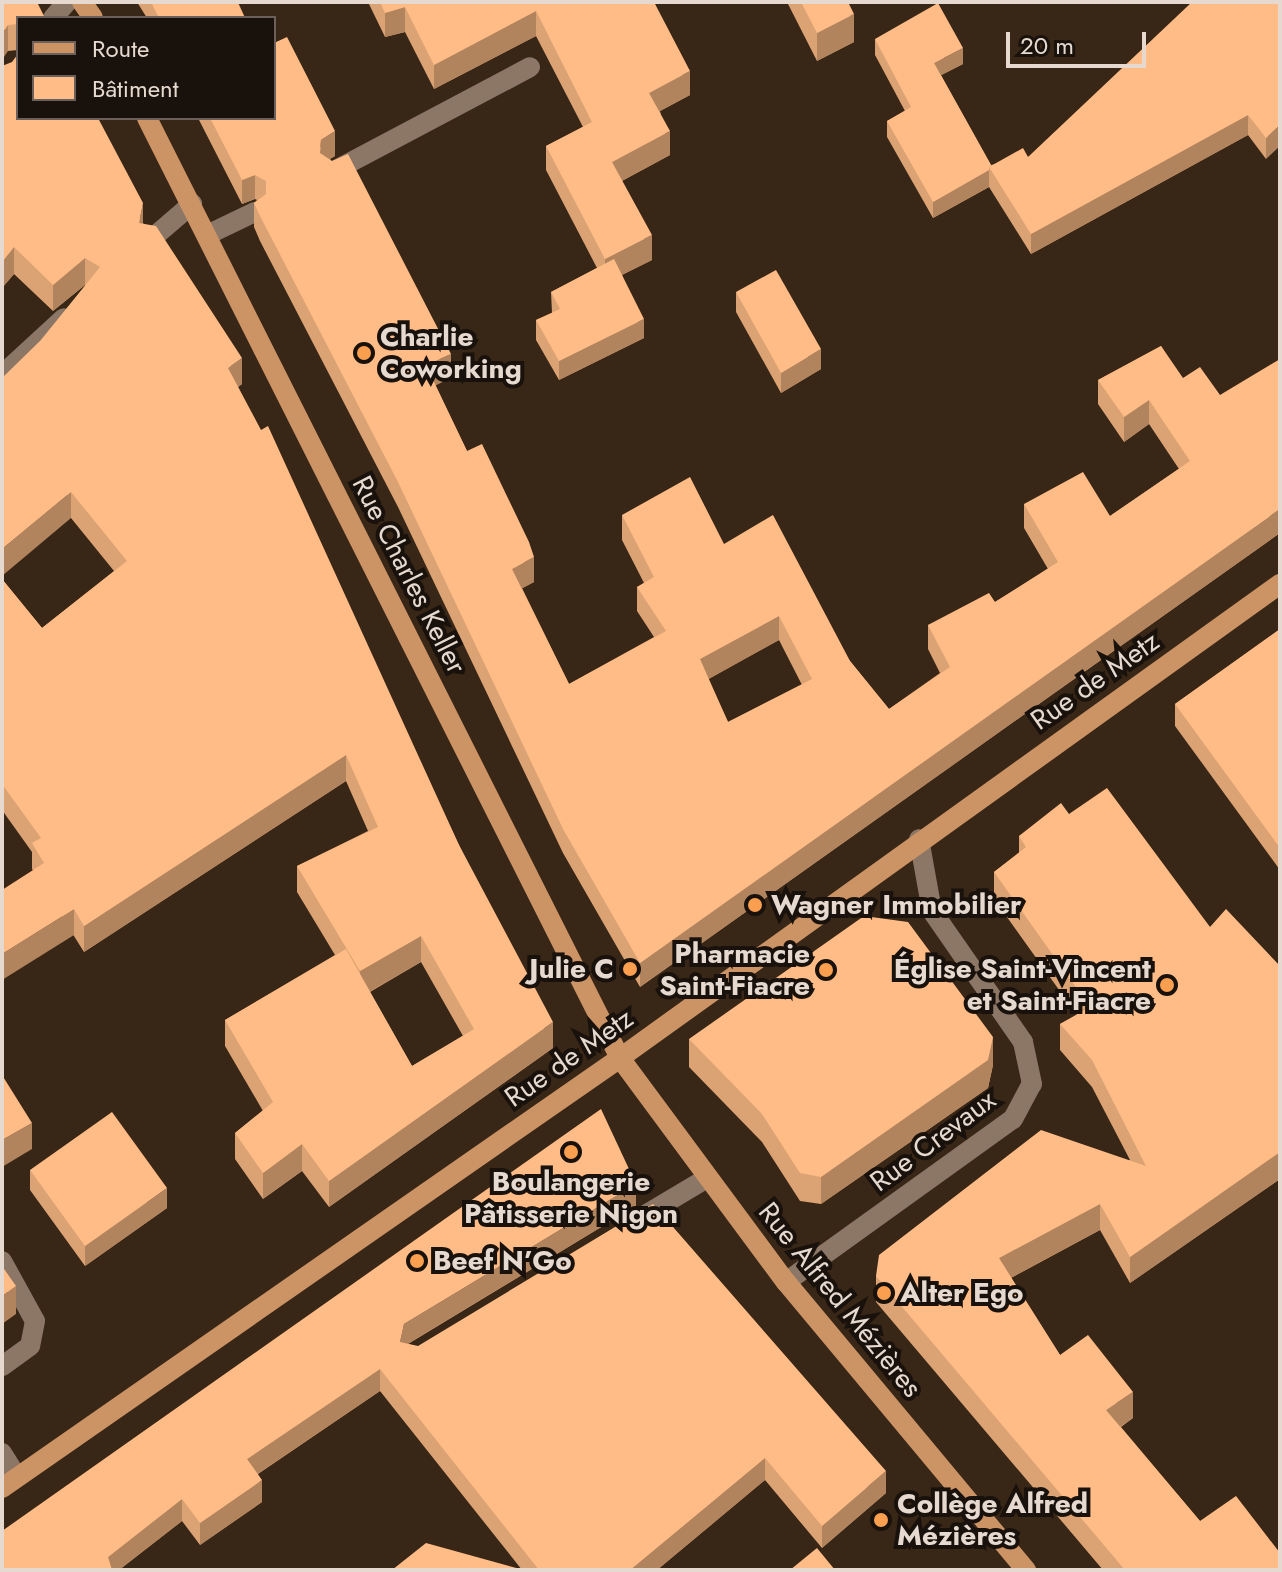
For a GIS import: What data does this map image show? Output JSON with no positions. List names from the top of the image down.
{
  "streets": {
    "main road": ["Rue Charles Keller", "Rue de Metz", "Rue Alfred Mézières"],
    "street": ["Rue Crevaux"]
  },
  "crossings": [
    ["Rue Charles Keller", "Rue de Metz"],
    ["Rue Charles Keller", "Rue Alfred Mézières"],
    ["Rue de Metz", "Rue Crevaux"],
    ["Rue de Metz", "Rue Alfred Mézières"],
    ["Rue Crevaux", "Rue Alfred Mézières"]
  ],
  "places": [
    "Charlie Coworking",
    "Wagner Immobilier",
    "Julie C",
    "Pharmacie Saint-Fiacre",
    "Église Saint-Vincent et Saint-Fiacre",
    "Boulangerie Pâtisserie Nigon",
    "Beef N’Go",
    "Alter Ego",
    "Collège Alfred Mézières"
  ],
  "legend": ["Route", "Bâtiment"],
  "scale_bar": "20 m"
}
